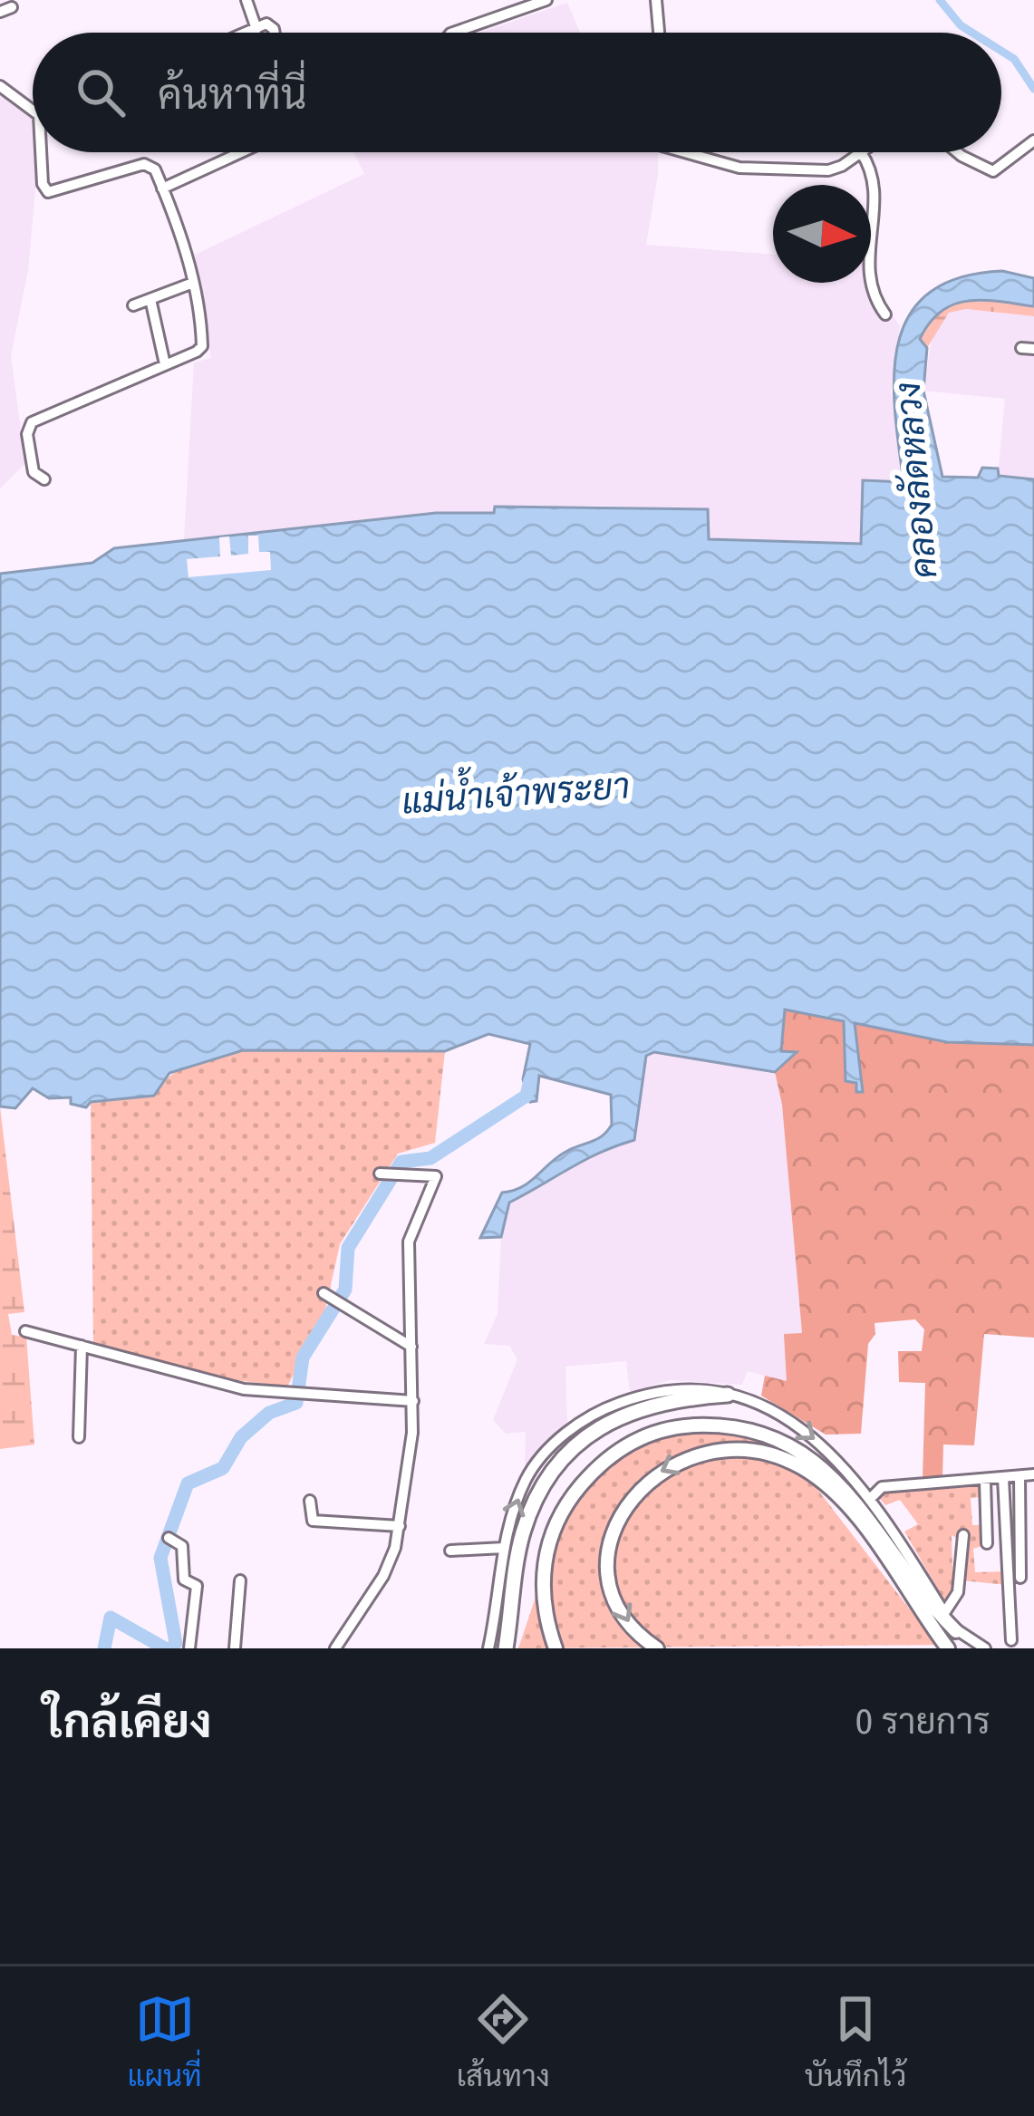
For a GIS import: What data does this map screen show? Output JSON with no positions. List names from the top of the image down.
{
  "water": ["คลองลัดหลวง", "แม่น้ำเจ้าพระยา"],
  "north": "right",
  "page": {
    "search": "ค้นหาที่นี่",
    "heading": ["ใกล้เคียง", "0 รายการ"],
    "nav": ["แผนที่", "เส้นทาง", "บันทึกไว้"]
  }
}
